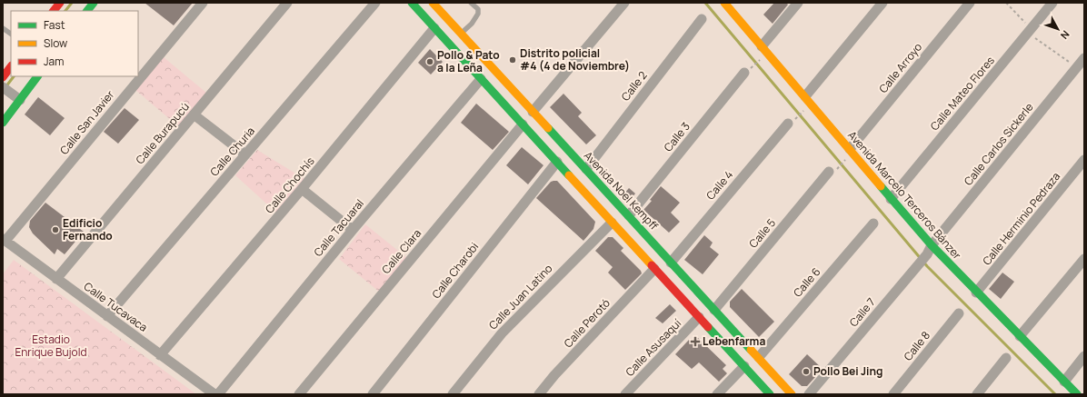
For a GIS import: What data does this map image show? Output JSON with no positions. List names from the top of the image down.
{
  "streets": {
    "main road": ["Avenida Noel Kempff", "Avenida Marcelo Terceros Bánzer"],
    "street": [
      "Calle Arroyo",
      "Calle 2",
      "Calle Mateo Flores",
      "Calle San Javier",
      "Calle Burapucú",
      "Calle 3",
      "Calle Carlos Sickerle",
      "Calle Churia",
      "Calle Chochís",
      "Calle 4",
      "Calle Herminio Pedraza",
      "Calle Tacuaral",
      "Calle 5",
      "Calle Clara",
      "Calle Charobi",
      "Calle 6",
      "Calle Juan Latino",
      "Calle Tucavaca",
      "Calle 7",
      "Calle Perotó",
      "Calle 8",
      "Calle Asusaquí"
    ]
  },
  "crossings": [
    ["Calle Arroyo", "Avenida Marcelo Terceros Bánzer"],
    ["Calle 2", "Avenida Noel Kempff"],
    ["Calle Mateo Flores", "Avenida Marcelo Terceros Bánzer"],
    ["Calle San Javier", "Calle Tucavaca"],
    ["Calle Burapucú", "Calle Tucavaca"],
    ["Calle 3", "Avenida Noel Kempff"],
    ["Calle Carlos Sickerle", "Avenida Marcelo Terceros Bánzer"],
    ["Calle Carlos Sickerle", "Calle 7"],
    ["Calle Churia", "Calle Tucavaca"],
    ["Calle Chochís", "Calle Tucavaca"],
    ["Calle 4", "Avenida Noel Kempff"],
    ["Avenida Noel Kempff", "Calle 5"],
    ["Avenida Noel Kempff", "Calle 6"],
    ["Avenida Marcelo Terceros Bánzer", "Calle Herminio Pedraza"],
    ["Avenida Marcelo Terceros Bánzer", "Calle 7"]
  ],
  "parks": ["Estadio Enrique Bujold"],
  "places": {
    "other": [
      "Distrito policial #4 (4 de Noviembre)",
      "Pollo & Pato a la Leña",
      "Edificio Fernando",
      "Pollo Bei Jing"
    ],
    "health": ["Lebenfarma"]
  },
  "legend": ["Fast", "Slow", "Jam"],
  "north": "bottom right"
}
